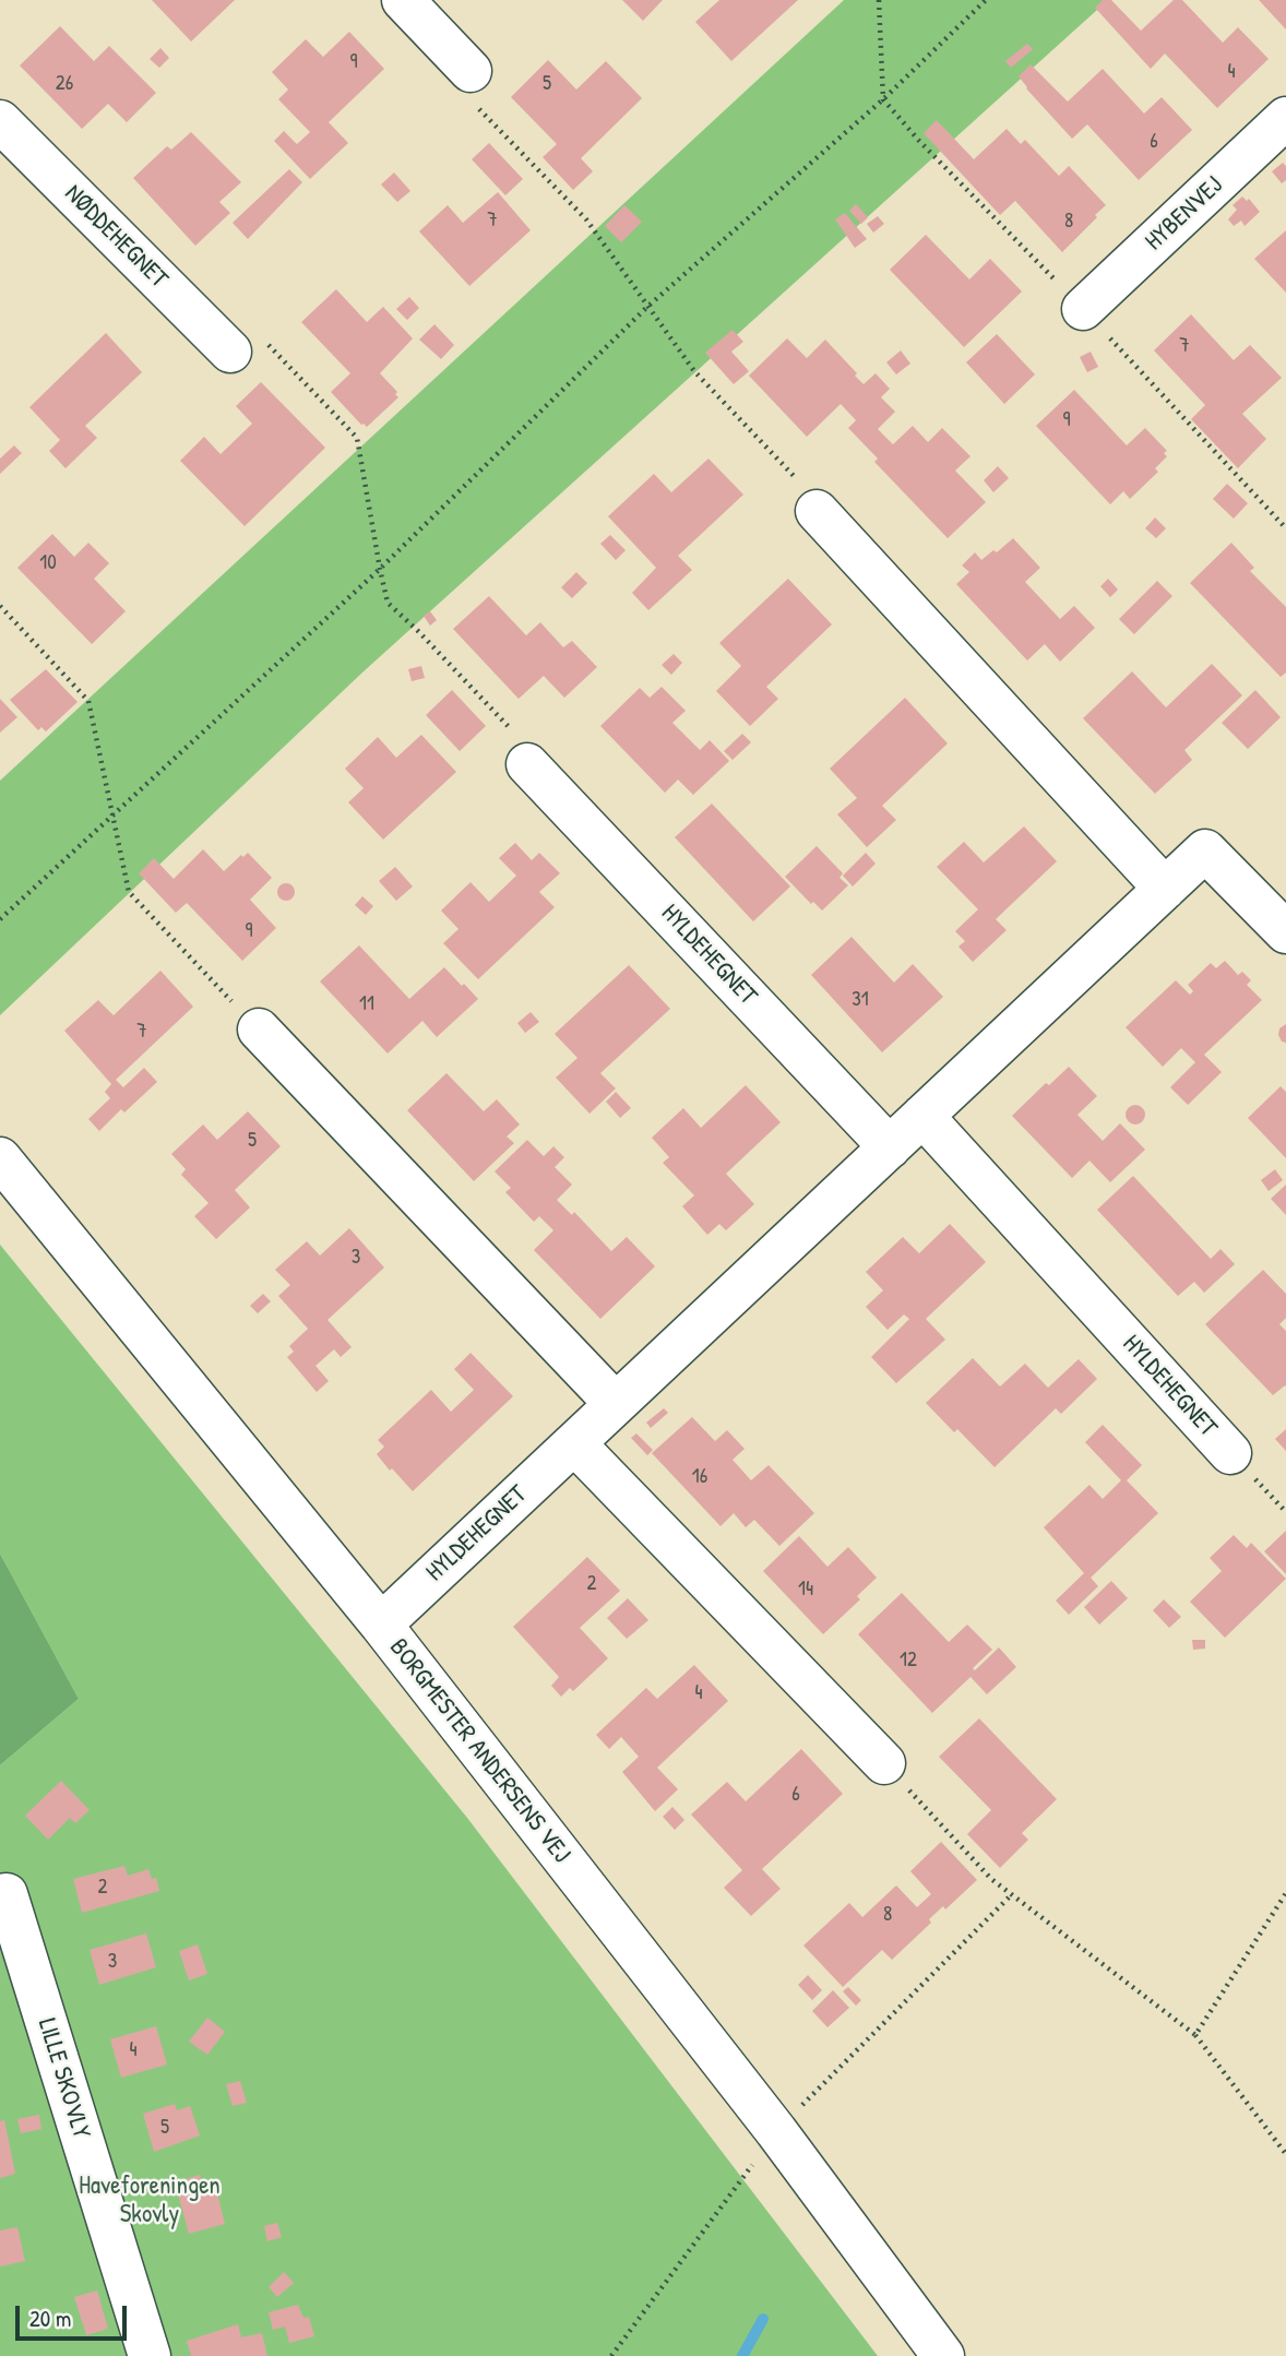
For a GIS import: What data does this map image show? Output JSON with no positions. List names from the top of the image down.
{
  "streets": {
    "street": [
      "HYBENVEJ",
      "NØDDEHEGNET",
      "HYLDEHEGNET",
      "BORGMESTER ANDERSENS VEJ",
      "LILLE SKOVLY"
    ]
  },
  "crossings": [
    ["HYLDEHEGNET", "BORGMESTER ANDERSENS VEJ"]
  ],
  "parks": ["Haveforeningen Skovly"],
  "house_numbers": [
    "9",
    "4",
    "26",
    "5",
    "6",
    "7",
    "8",
    "7",
    "9",
    "10",
    "9",
    "31",
    "11",
    "7",
    "5",
    "3",
    "16",
    "2",
    "14",
    "12",
    "4",
    "6",
    "2",
    "8",
    "3",
    "4",
    "5"
  ],
  "scale_bar": "20 m"
}
